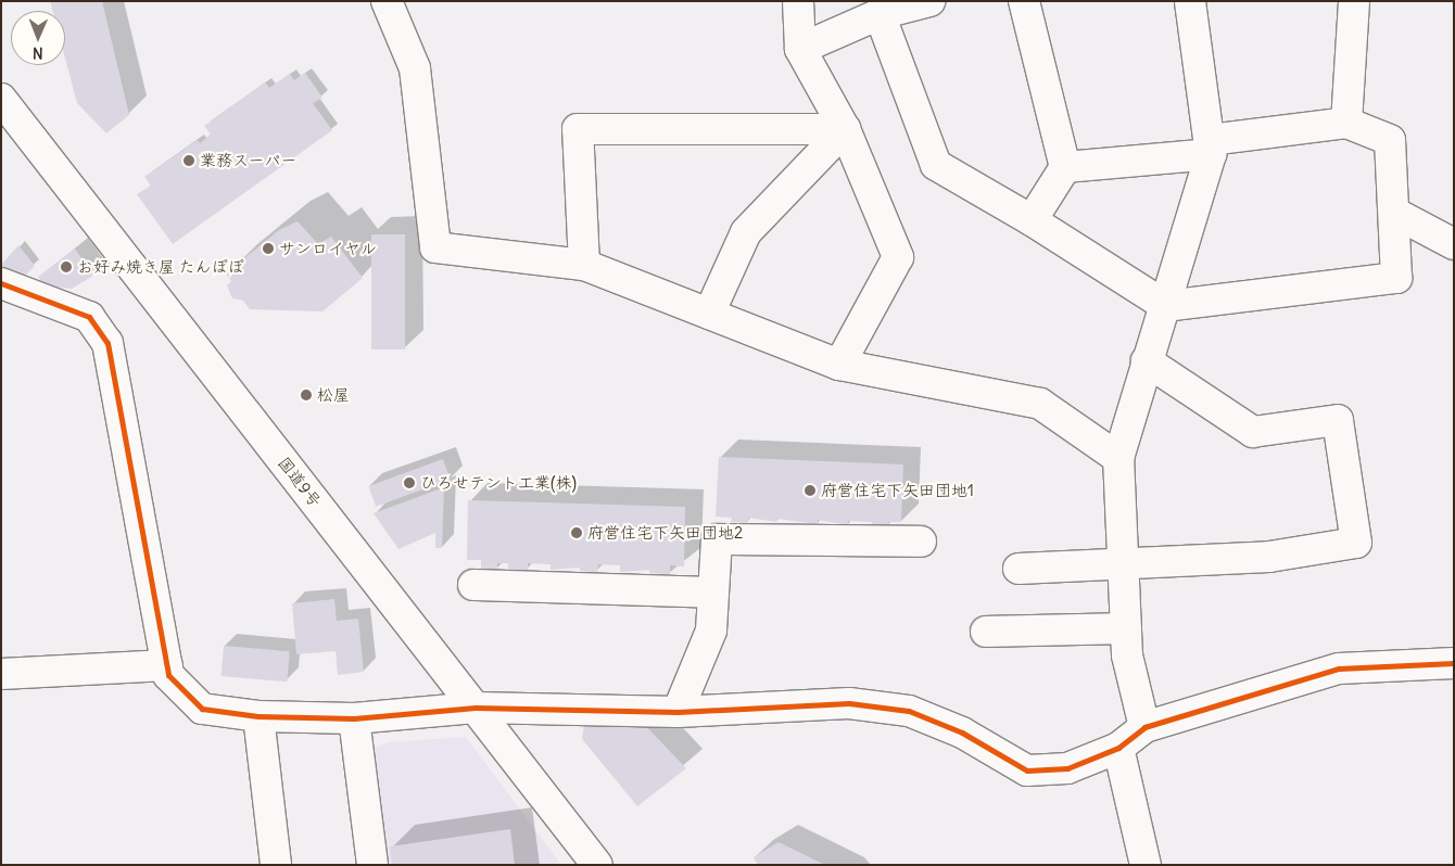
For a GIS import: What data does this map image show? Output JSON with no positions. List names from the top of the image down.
{
  "streets": {
    "main road": ["国道9号"]
  },
  "places": [
    "業務スーパー",
    "サンロイヤル",
    "お好み焼き屋 たんぽぽ",
    "松屋",
    "ひろせテント工業(株)",
    "府営住宅下矢田団地1",
    "府営住宅下矢田団地2"
  ],
  "north": "bottom"
}
